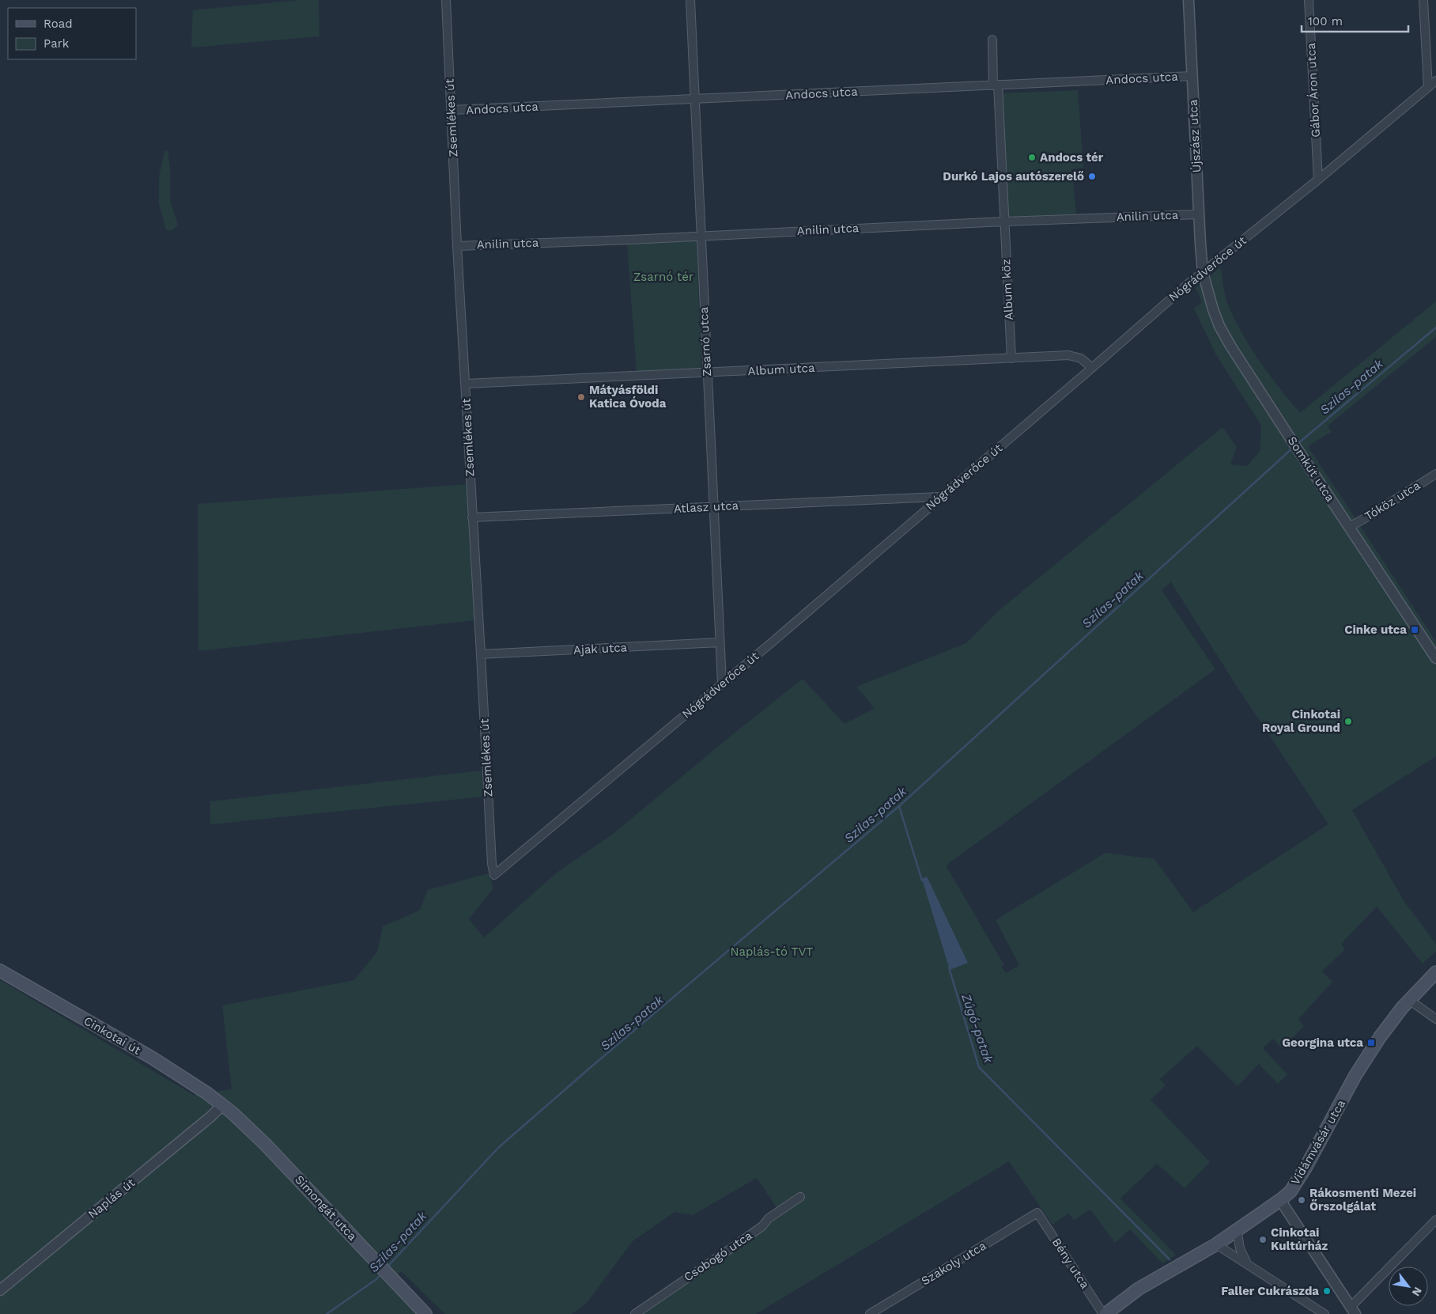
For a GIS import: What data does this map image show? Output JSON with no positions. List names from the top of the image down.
{
  "streets": {
    "main road": ["Cinkotai út", "Vidámvásár utca", "Simongát utca"],
    "street": [
      "Andocs utca",
      "Gábor Áron utca",
      "Zsemlékes út",
      "Újszász utca",
      "Anilin utca",
      "Nógrádverőce út",
      "Album köz",
      "Zsarnó utca",
      "Album utca",
      "Somkút utca",
      "Tóköz utca",
      "Atlasz utca",
      "Ajak utca",
      "Naplás út",
      "Csobogó utca",
      "Szakoly utca",
      "Bény utca"
    ]
  },
  "crossings": [
    ["Andocs utca", "Zsemlékes út"],
    ["Andocs utca", "Újszász utca"],
    ["Andocs utca", "Zsarnó utca"],
    ["Gábor Áron utca", "Nógrádverőce út"],
    ["Zsemlékes út", "Anilin utca"],
    ["Zsemlékes út", "Nógrádverőce út"],
    ["Zsemlékes út", "Album utca"],
    ["Zsemlékes út", "Atlasz utca"],
    ["Zsemlékes út", "Ajak utca"],
    ["Újszász utca", "Anilin utca"],
    ["Újszász utca", "Nógrádverőce út"],
    ["Újszász utca", "Somkút utca"],
    ["Anilin utca", "Album köz"],
    ["Anilin utca", "Zsarnó utca"],
    ["Nógrádverőce út", "Zsarnó utca"],
    ["Nógrádverőce út", "Album utca"],
    ["Nógrádverőce út", "Somkút utca"],
    ["Nógrádverőce út", "Atlasz utca"],
    ["Album köz", "Album utca"],
    ["Zsarnó utca", "Album utca"],
    ["Zsarnó utca", "Atlasz utca"],
    ["Zsarnó utca", "Ajak utca"],
    ["Somkút utca", "Tóköz utca"],
    ["Cinkotai út", "Naplás út"],
    ["Cinkotai út", "Simongát utca"],
    ["Vidámvásár utca", "Bény utca"],
    ["Naplás út", "Simongát utca"],
    ["Szakoly utca", "Bény utca"]
  ],
  "water": ["Szilas-patak", "Zúgó-patak"],
  "parks": ["Zsarnó tér", "Naplás-tó TVT"],
  "places": {
    "other": [
      "Andocs tér",
      "Durkó Lajos autószerelő",
      "Mátyásföldi Katica Óvoda",
      "Cinkotai Royal Ground",
      "Rákosmenti Mezei Őrszolgálat",
      "Cinkotai Kultúrház",
      "Faller Cukrászda"
    ],
    "transit": ["Cinke utca", "Georgina utca"]
  },
  "legend": ["Road", "Park"],
  "scale_bar": "100 m",
  "north": "bottom right"
}
